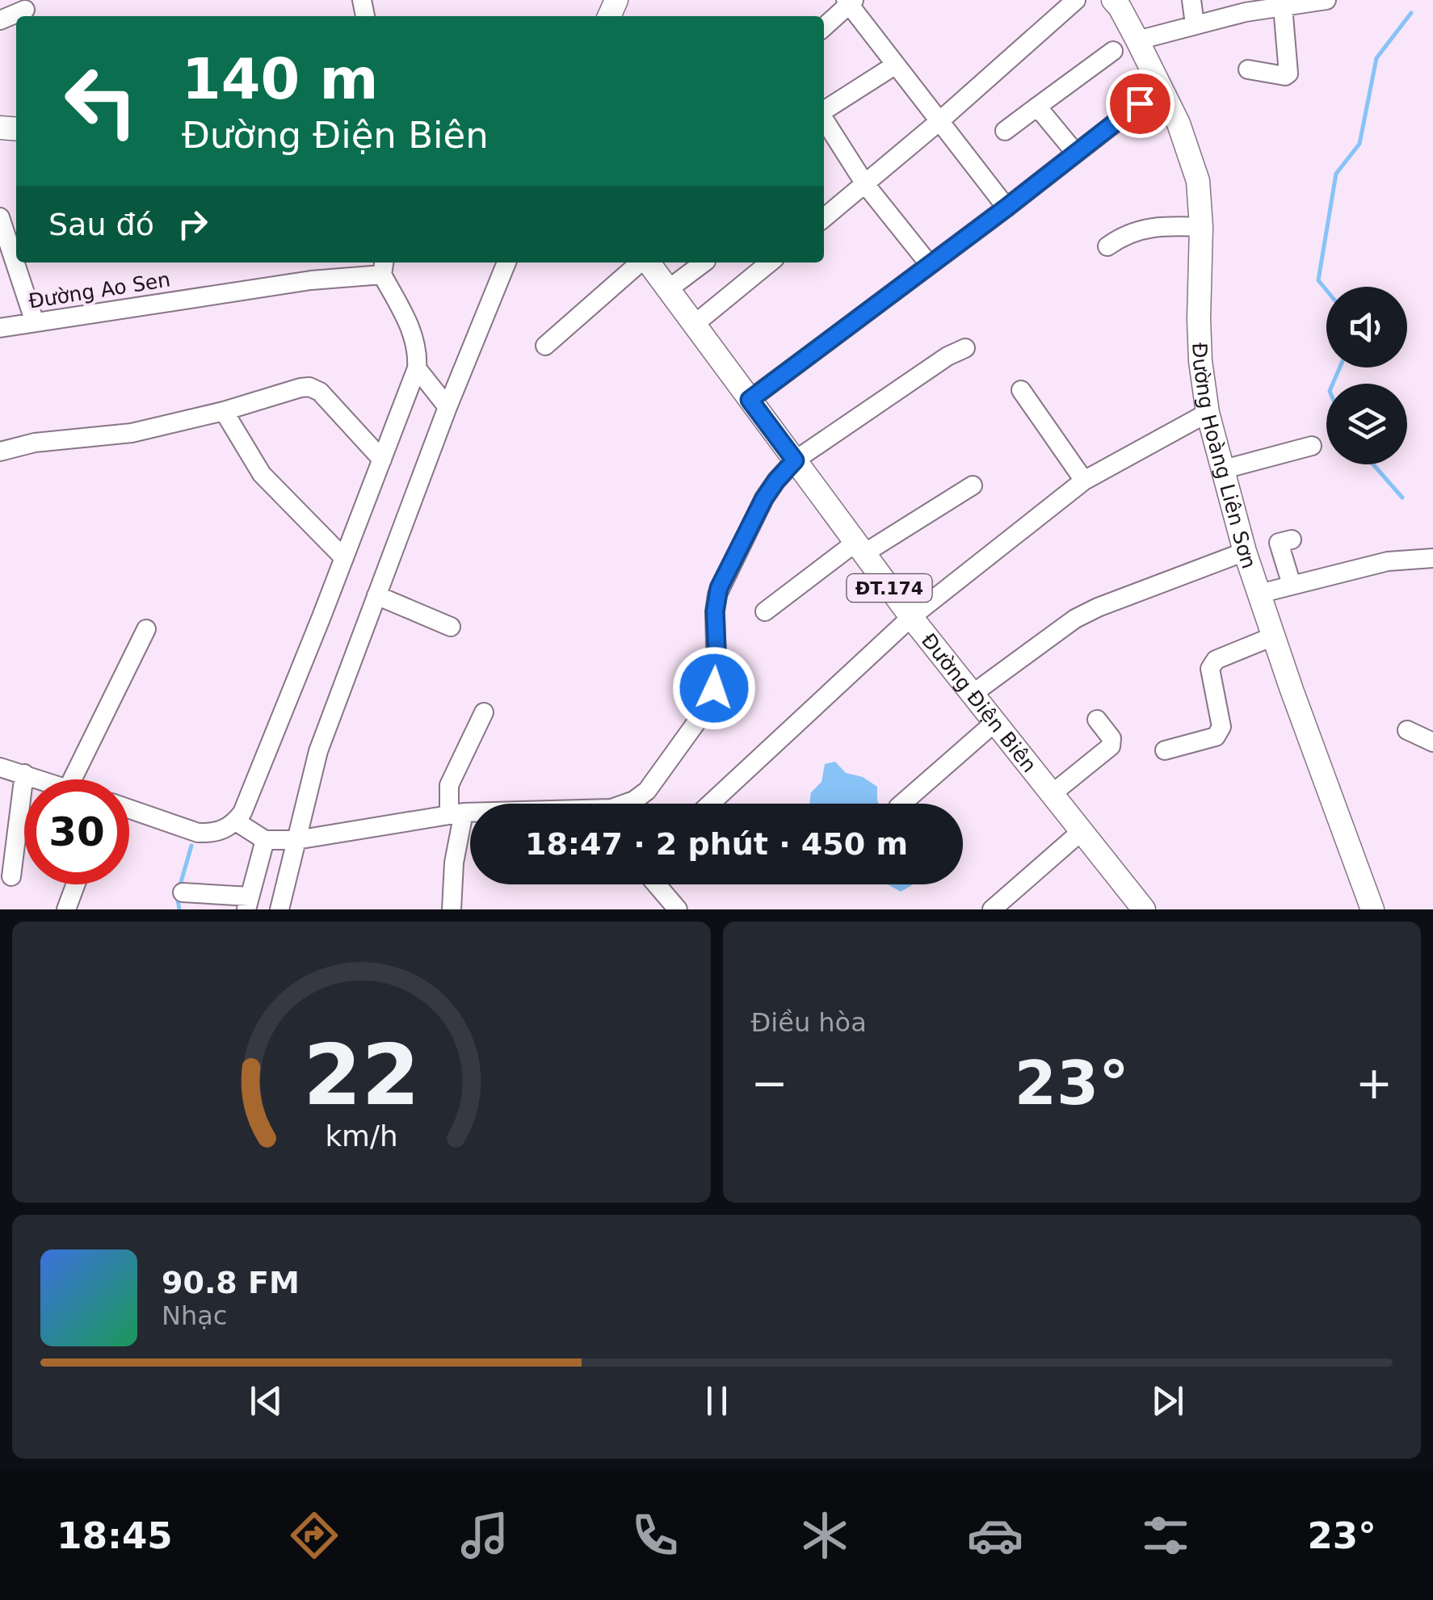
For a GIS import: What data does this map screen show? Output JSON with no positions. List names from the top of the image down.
{
  "streets": {
    "main road": ["Đường Hoàng Liên Sơn", "ĐT.174", "Đường Điện Biên"],
    "street": ["Đường Ao Sen"]
  },
  "page": {
    "turn": ["140 m", "Đường Điện Biên"],
    "then": "Sau đó",
    "limit": "30",
    "trip": "18:47 · 2 phút · 450 m",
    "tile": "Điều hòa",
    "heat": ["−", "23°", "+"],
    "song": ["90.8 FM", "Nhạc"],
    "tabs": ["18:45", "23°"],
    "gauge": ["22", "km/h"]
  }
}
